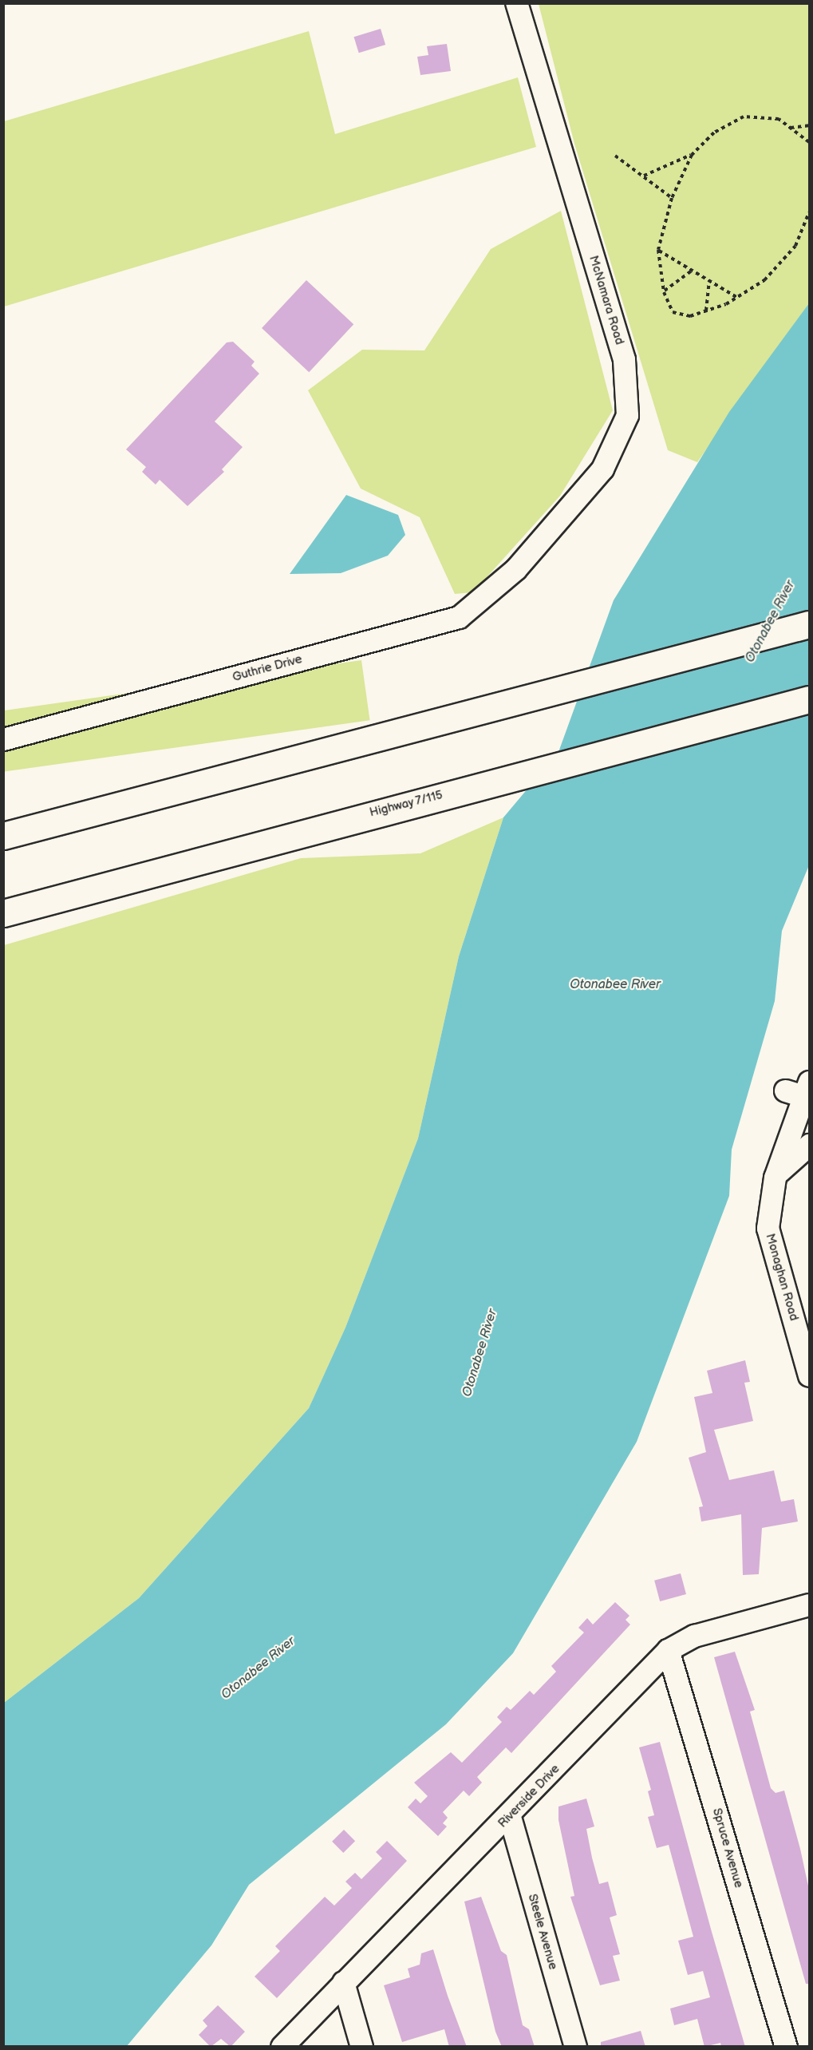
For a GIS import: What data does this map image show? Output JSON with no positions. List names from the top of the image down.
{
  "streets": {
    "highway": ["Highway 7/115"],
    "street": [
      "McNamara Road",
      "Guthrie Drive",
      "Monaghan Road",
      "Riverside Drive",
      "Spruce Avenue",
      "Steele Avenue"
    ]
  },
  "crossings": [
    ["McNamara Road", "Guthrie Drive"],
    ["Riverside Drive", "Spruce Avenue"],
    ["Riverside Drive", "Steele Avenue"]
  ],
  "water": ["Otonabee River"]
}
